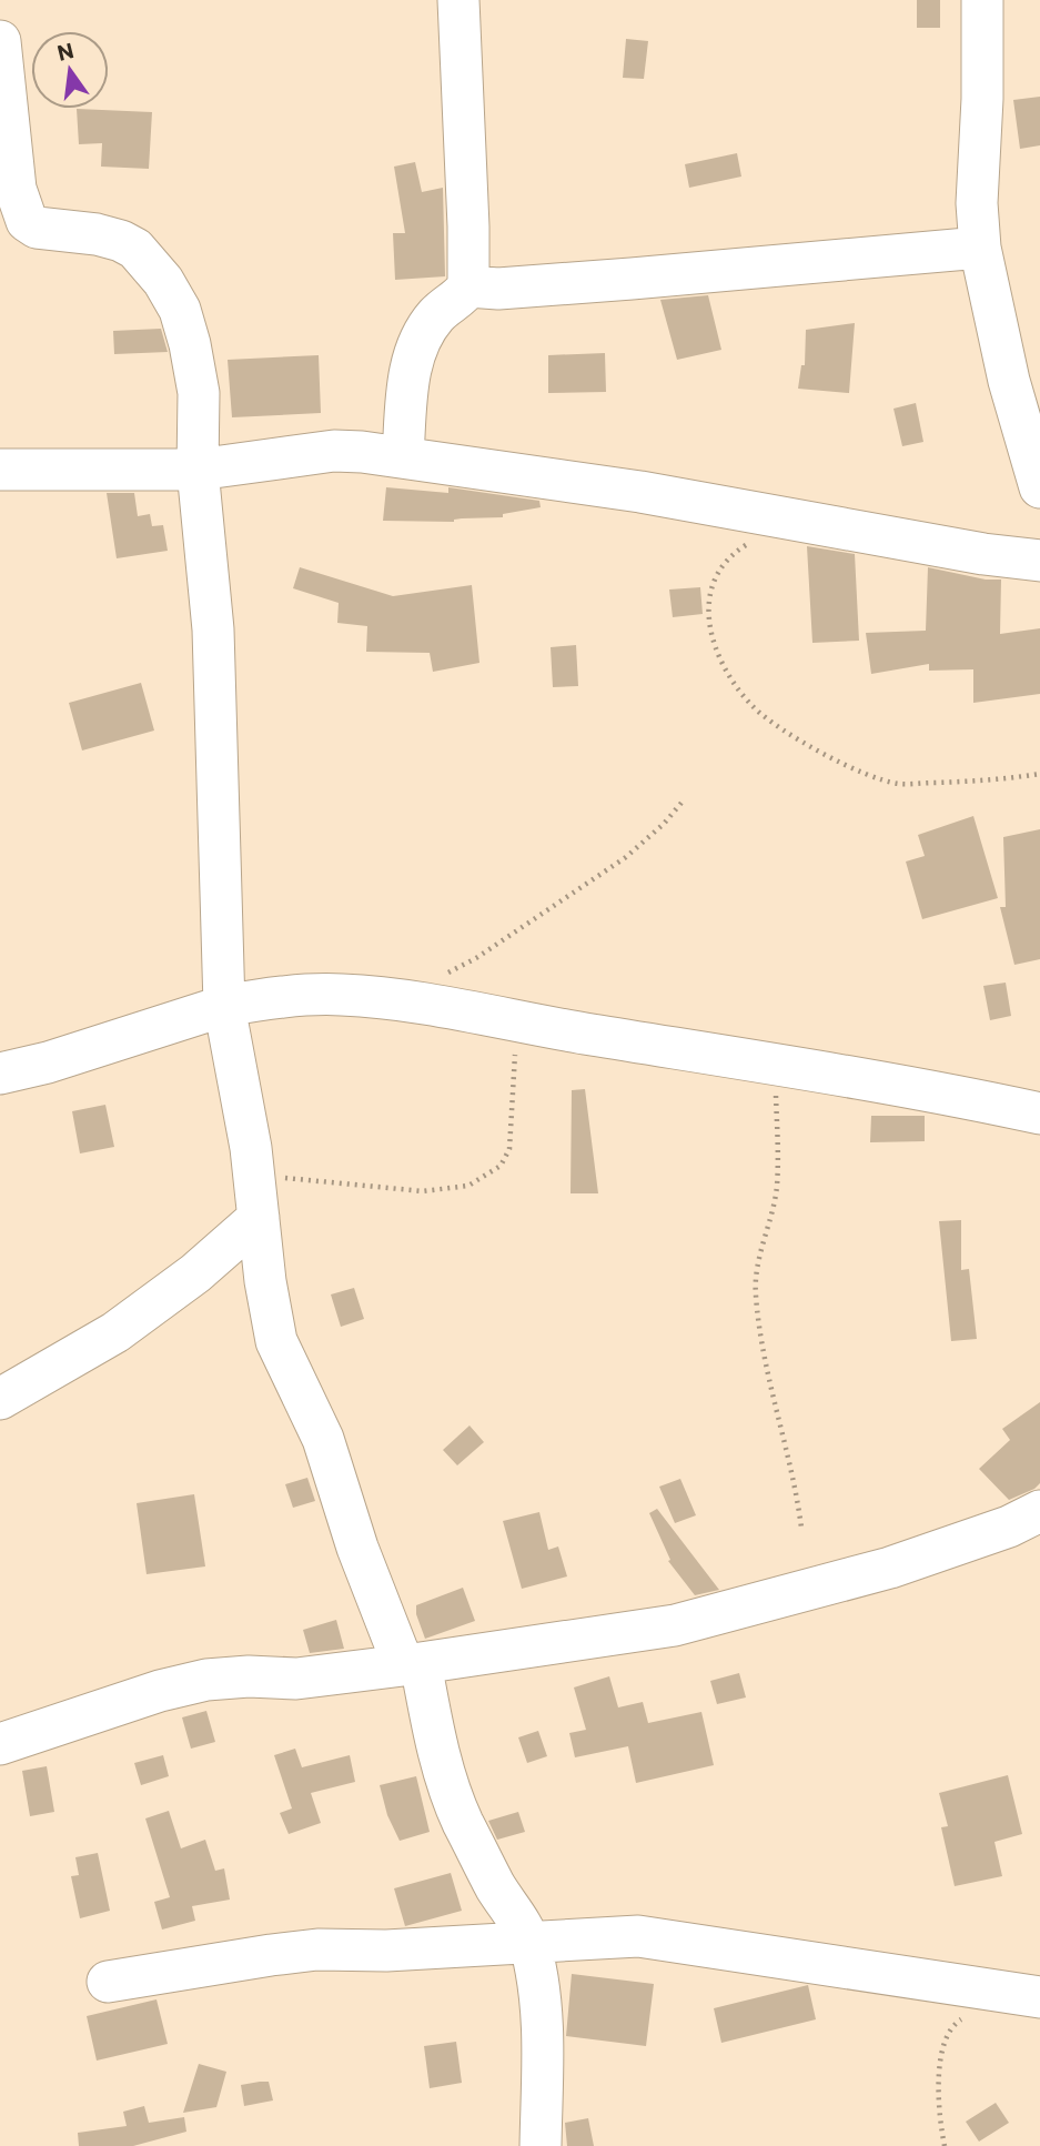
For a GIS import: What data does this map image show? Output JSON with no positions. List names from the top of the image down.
{
  "north": "top"
}
